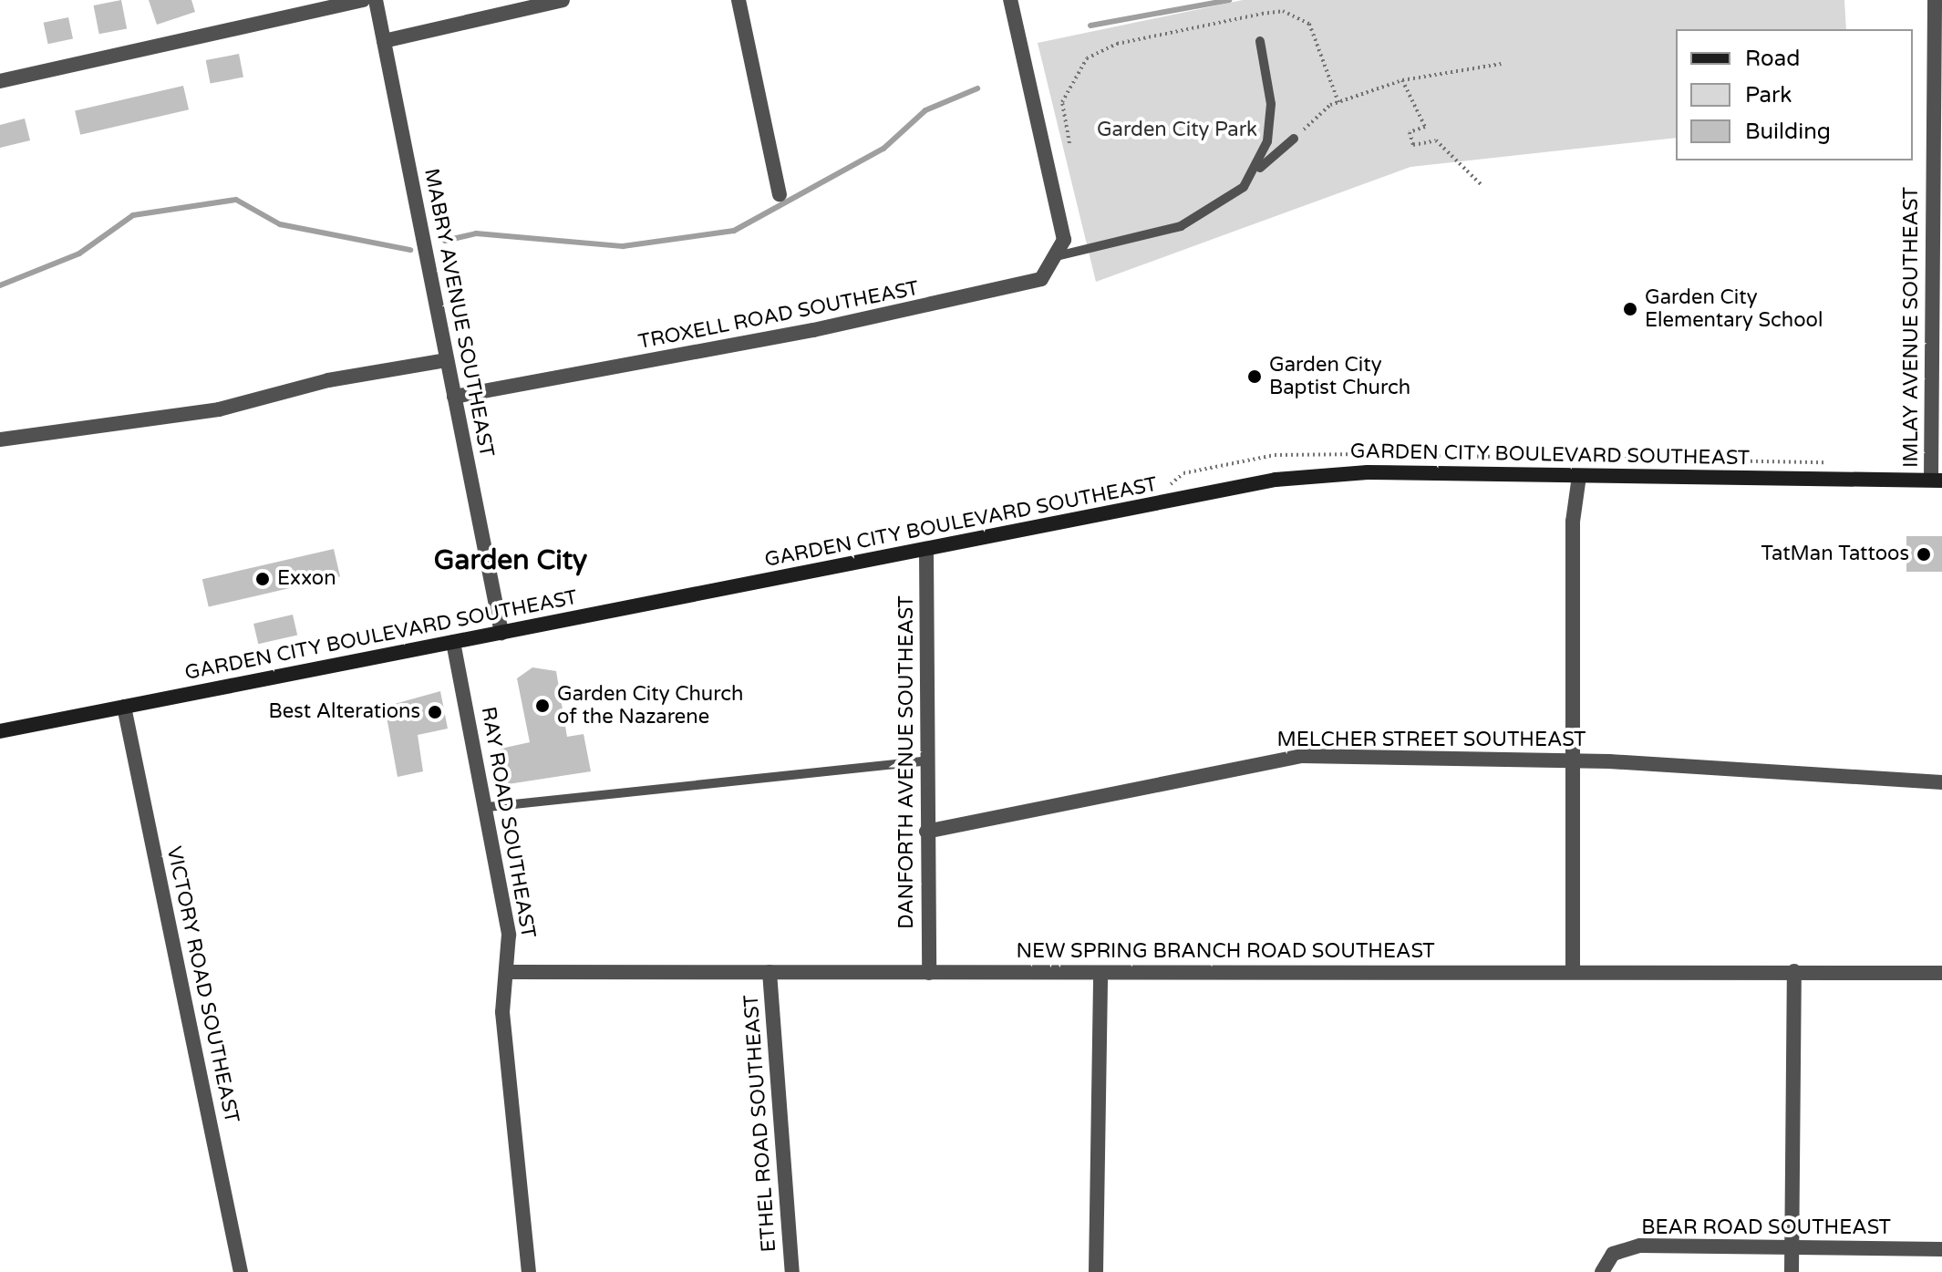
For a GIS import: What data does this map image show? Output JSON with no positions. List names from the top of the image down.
{
  "streets": {
    "street": [
      "MABRY AVENUE SOUTHEAST",
      "TROXELL ROAD SOUTHEAST",
      "IMLAY AVENUE SOUTHEAST",
      "GARDEN CITY BOULEVARD SOUTHEAST",
      "MELCHER STREET SOUTHEAST",
      "DANFORTH AVENUE SOUTHEAST",
      "RAY ROAD SOUTHEAST",
      "NEW SPRING BRANCH ROAD SOUTHEAST",
      "VICTORY ROAD SOUTHEAST",
      "ETHEL ROAD SOUTHEAST",
      "BEAR ROAD SOUTHEAST"
    ]
  },
  "crossings": [
    ["MABRY AVENUE SOUTHEAST", "TROXELL ROAD SOUTHEAST"],
    ["MABRY AVENUE SOUTHEAST", "GARDEN CITY BOULEVARD SOUTHEAST"],
    ["IMLAY AVENUE SOUTHEAST", "GARDEN CITY BOULEVARD SOUTHEAST"],
    ["GARDEN CITY BOULEVARD SOUTHEAST", "DANFORTH AVENUE SOUTHEAST"],
    ["GARDEN CITY BOULEVARD SOUTHEAST", "RAY ROAD SOUTHEAST"],
    ["GARDEN CITY BOULEVARD SOUTHEAST", "VICTORY ROAD SOUTHEAST"],
    ["MELCHER STREET SOUTHEAST", "DANFORTH AVENUE SOUTHEAST"],
    ["DANFORTH AVENUE SOUTHEAST", "NEW SPRING BRANCH ROAD SOUTHEAST"],
    ["RAY ROAD SOUTHEAST", "NEW SPRING BRANCH ROAD SOUTHEAST"],
    ["NEW SPRING BRANCH ROAD SOUTHEAST", "ETHEL ROAD SOUTHEAST"]
  ],
  "districts": ["Garden City"],
  "parks": ["Garden City Park"],
  "places": [
    "Garden City Elementary School",
    "Garden City Baptist Church",
    "TatMan Tattoos",
    "Exxon",
    "Garden City Church of the Nazarene",
    "Best Alterations"
  ],
  "legend": ["Road", "Park", "Building"]
}
